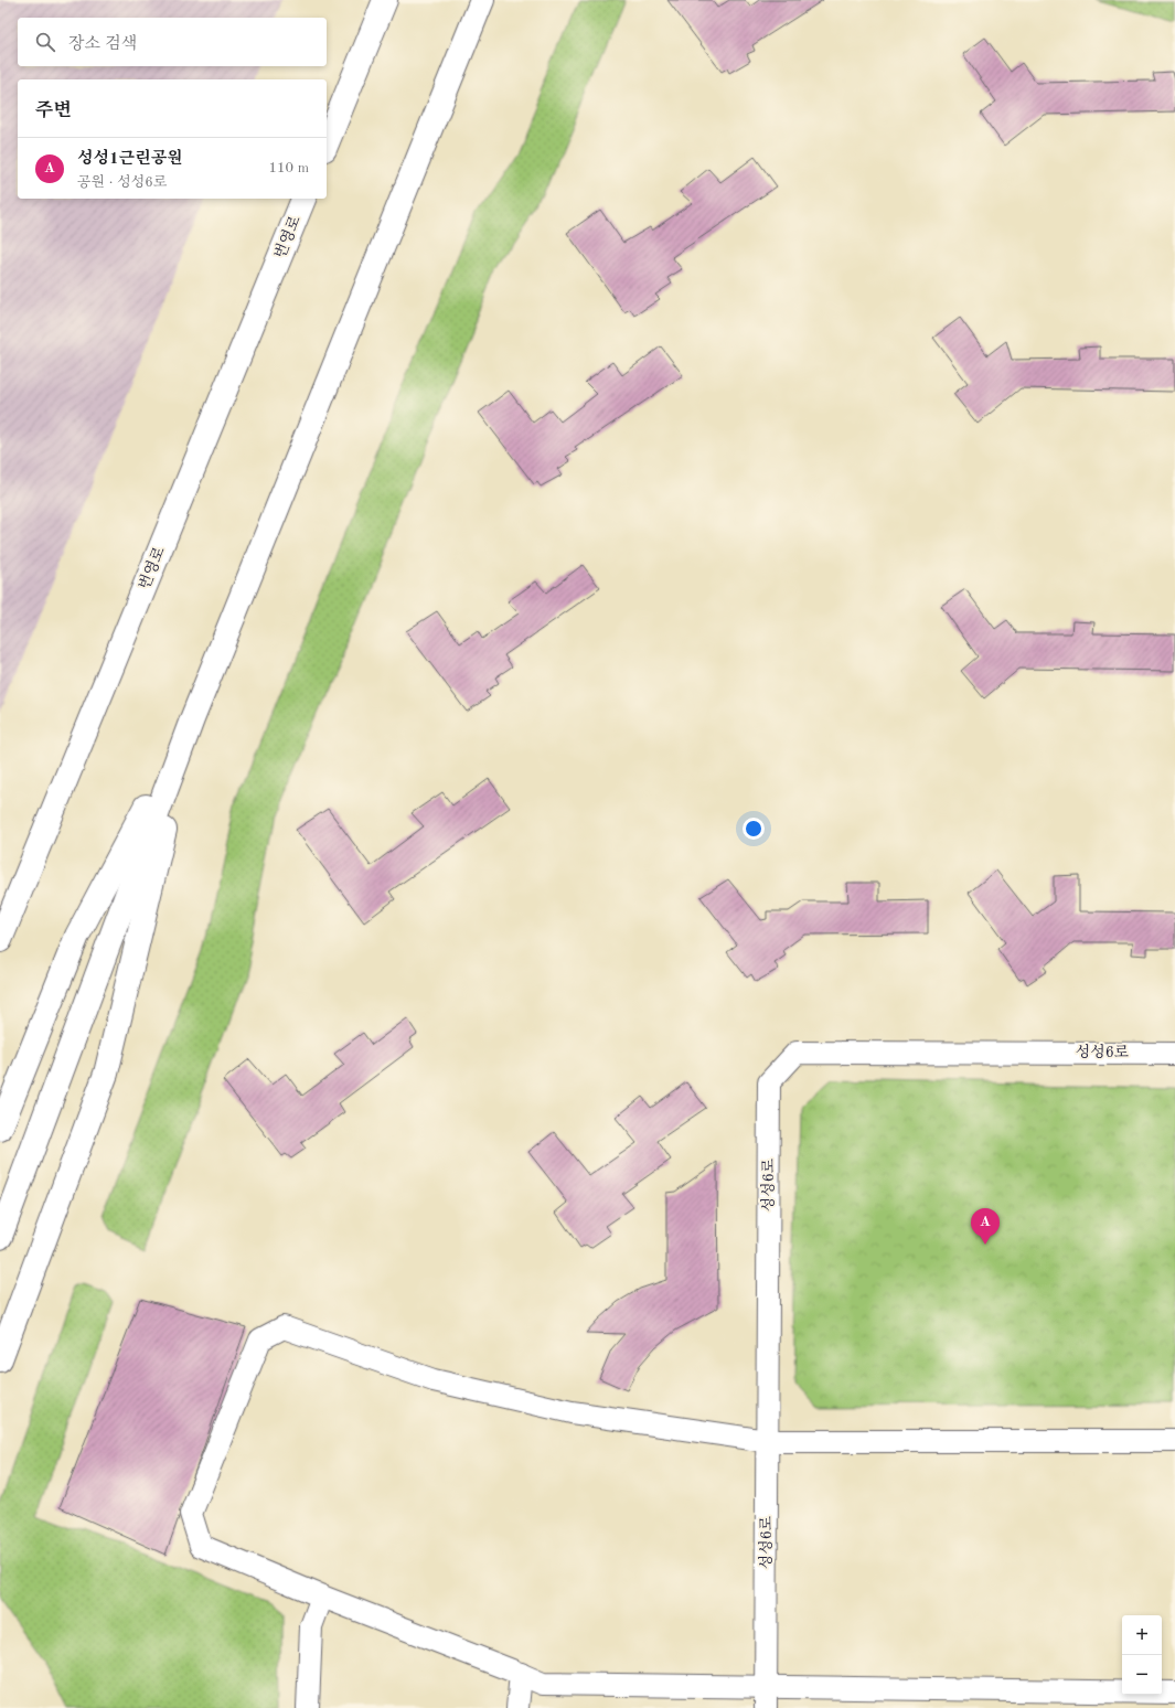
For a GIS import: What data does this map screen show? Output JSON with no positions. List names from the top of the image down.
{
  "streets": {
    "main road": ["번영로"],
    "street": ["성성6로"]
  },
  "page": {
    "search": "장소 검색",
    "heading": "주변",
    "list": [
      {
        "mark": "A",
        "name": "성성1근린공원",
        "note": "공원 · 성성6로",
        "value": "110 m"
      }
    ],
    "pins": "A",
    "map_buttons": ["+", "−"]
  }
}
